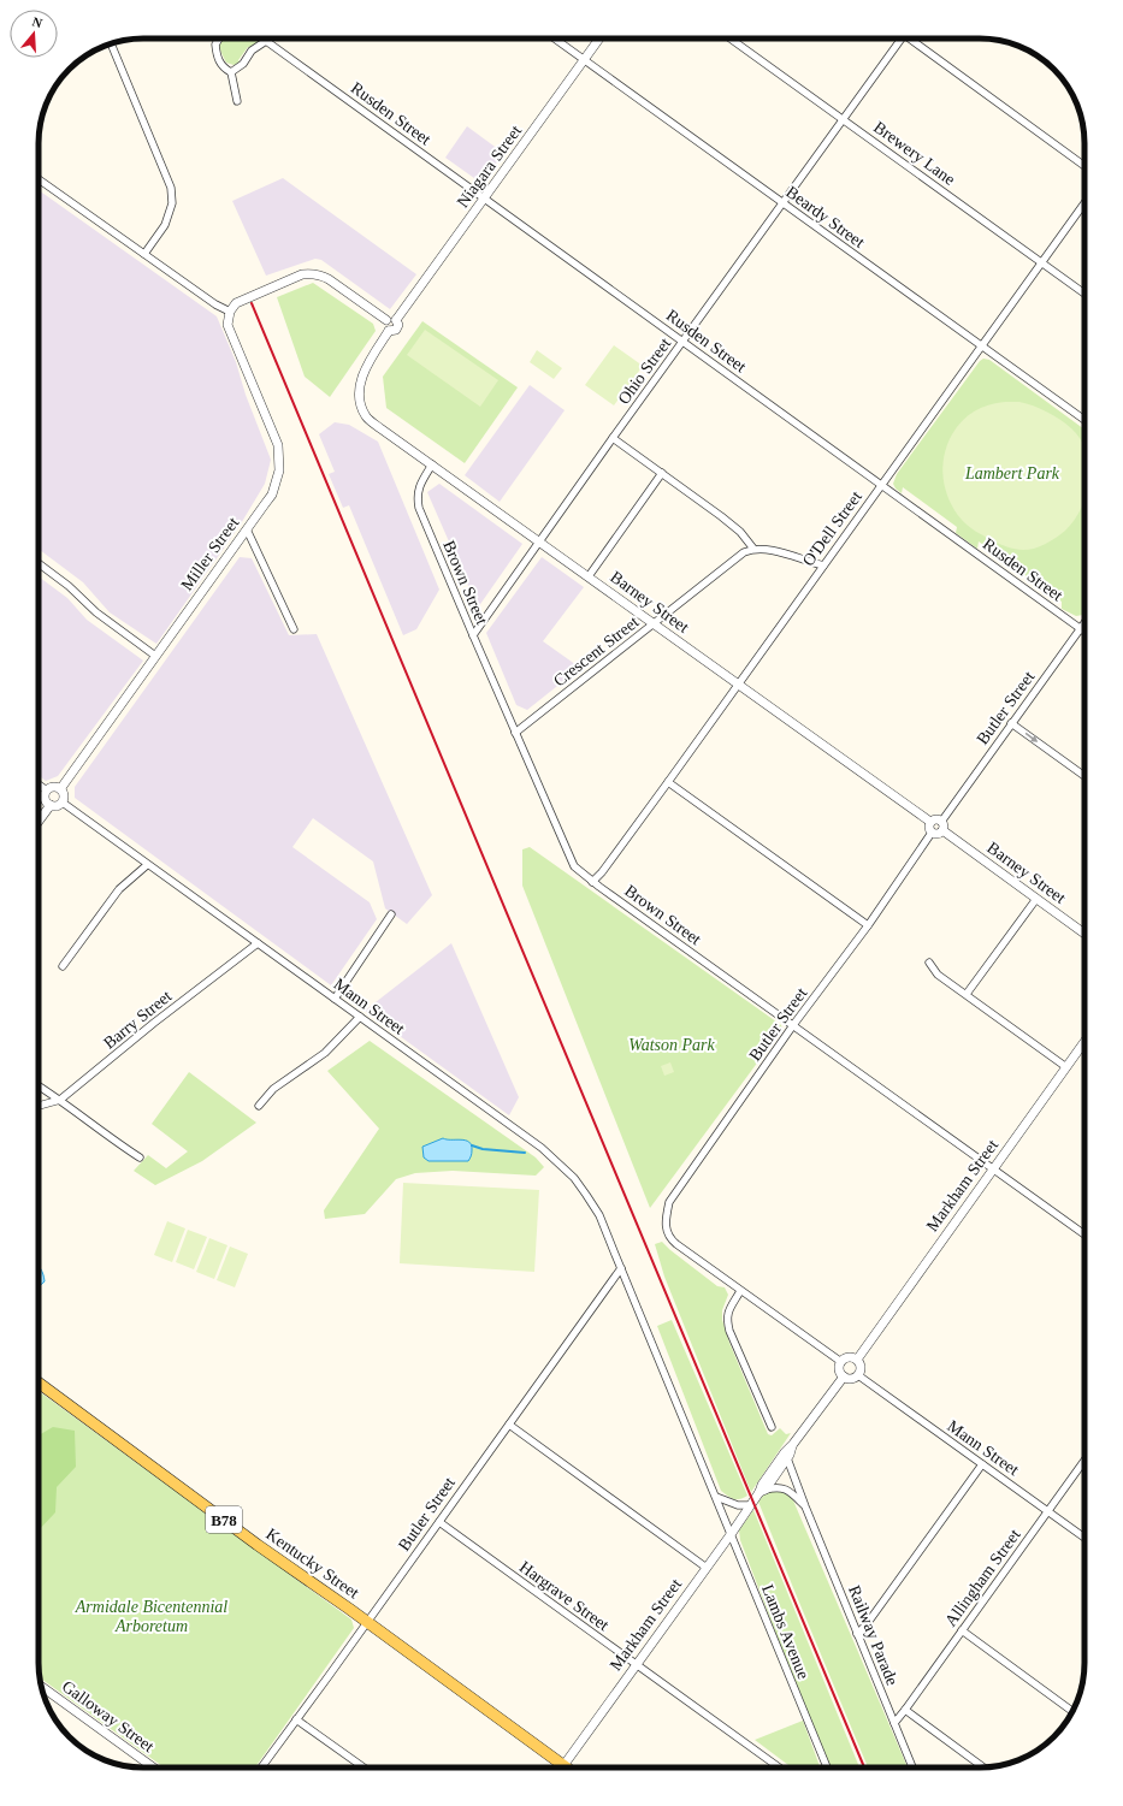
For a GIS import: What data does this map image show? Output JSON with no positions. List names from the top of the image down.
{
  "streets": {
    "main road": ["B78", "Kentucky Street"],
    "street": [
      "Rusden Street",
      "Brewery Lane",
      "Niagara Street",
      "Beardy Street",
      "Ohio Street",
      "O'Dell Street",
      "Miller Street",
      "Brown Street",
      "Barney Street",
      "Crescent Street",
      "Butler Street",
      "Mann Street",
      "Barry Street",
      "Markham Street",
      "Allingham Street",
      "Hargrave Street",
      "Lambs Avenue",
      "Railway Parade",
      "Galloway Street"
    ]
  },
  "crossings": [
    ["Rusden Street", "Niagara Street"],
    ["Rusden Street", "Ohio Street"],
    ["Rusden Street", "O'Dell Street"],
    ["Rusden Street", "Butler Street"],
    ["Brewery Lane", "Ohio Street"],
    ["Brewery Lane", "O'Dell Street"],
    ["Niagara Street", "Beardy Street"],
    ["Niagara Street", "Barney Street"],
    ["Beardy Street", "Ohio Street"],
    ["Beardy Street", "O'Dell Street"],
    ["Ohio Street", "Brown Street"],
    ["Ohio Street", "Barney Street"],
    ["O'Dell Street", "Brown Street"],
    ["O'Dell Street", "Barney Street"],
    ["Miller Street", "Mann Street"],
    ["Brown Street", "Barney Street"],
    ["Brown Street", "Crescent Street"],
    ["Brown Street", "Butler Street"],
    ["Brown Street", "Markham Street"],
    ["Barney Street", "Crescent Street"],
    ["Barney Street", "Butler Street"],
    ["Butler Street", "Mann Street"],
    ["Butler Street", "Kentucky Street"],
    ["Butler Street", "Hargrave Street"],
    ["Butler Street", "Lambs Avenue"],
    ["Mann Street", "Barry Street"],
    ["Mann Street", "Markham Street"],
    ["Mann Street", "Allingham Street"],
    ["Mann Street", "Lambs Avenue"],
    ["Markham Street", "Kentucky Street"],
    ["Markham Street", "Hargrave Street"],
    ["Markham Street", "Lambs Avenue"],
    ["Markham Street", "Railway Parade"],
    ["Allingham Street", "Railway Parade"]
  ],
  "parks": ["Lambert Park", "Watson Park", "Armidale Bicentennial Arboretum"],
  "north": "top"
}
